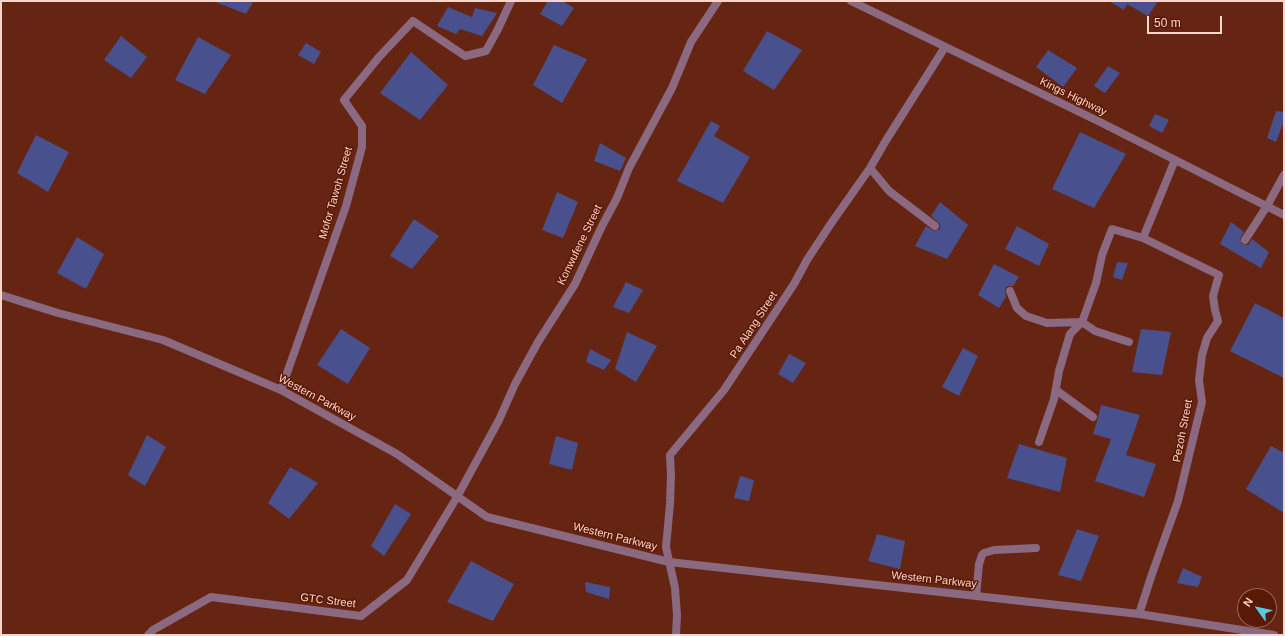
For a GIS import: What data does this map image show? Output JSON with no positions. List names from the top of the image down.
{
  "streets": {
    "street": [
      "Kings Highway",
      "Mofor Tawoh Street",
      "Konwufene Street",
      "Pa Alang Street",
      "Western Parkway",
      "Pezoh Street",
      "GTC Street"
    ]
  },
  "crossings": [
    ["Kings Highway", "Pa Alang Street"],
    ["Mofor Tawoh Street", "Western Parkway"],
    ["Konwufene Street", "Western Parkway"],
    ["Konwufene Street", "GTC Street"],
    ["Pa Alang Street", "Western Parkway"],
    ["Western Parkway", "Pezoh Street"],
    ["Western Parkway", "GTC Street"]
  ],
  "scale_bar": "50 m",
  "north": "top left"
}
